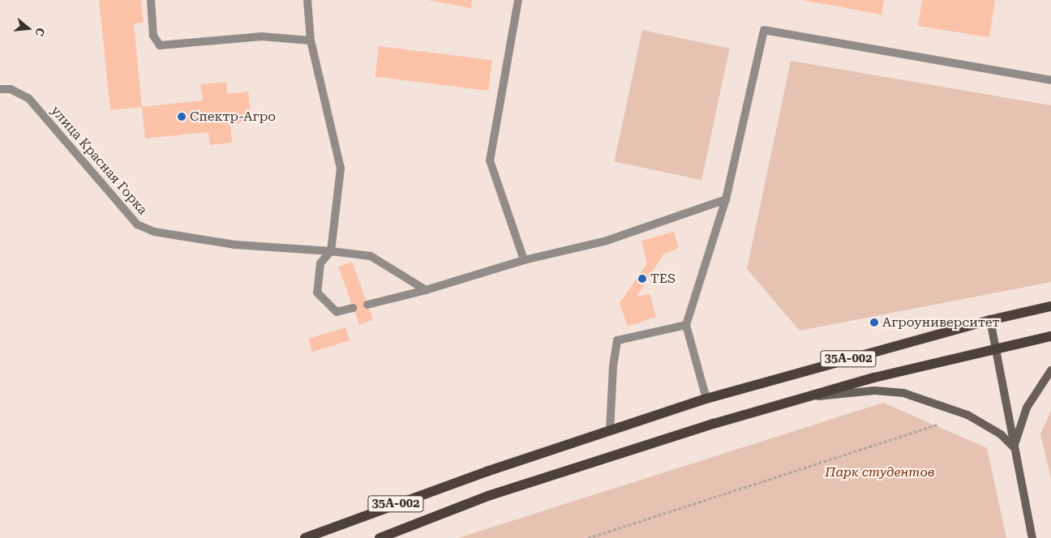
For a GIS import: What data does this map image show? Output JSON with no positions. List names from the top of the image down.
{
  "streets": {
    "main road": ["35А-002"],
    "street": ["улица Красная Горка"]
  },
  "parks": ["Парк студентов"],
  "places": ["Спектр-Агро", "TES", "Агроуниверситет"],
  "north": "right"
}
